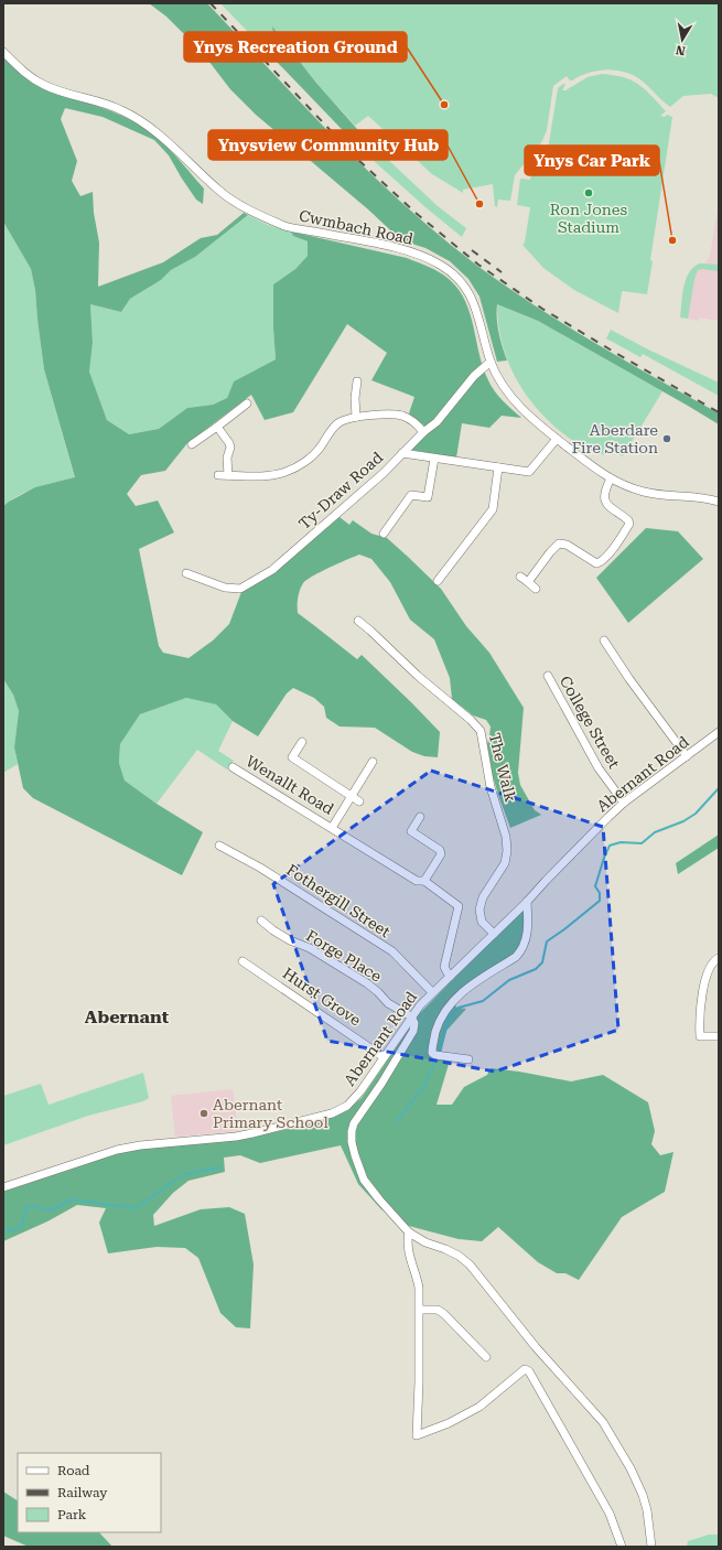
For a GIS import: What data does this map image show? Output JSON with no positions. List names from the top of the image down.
{
  "streets": {
    "street": [
      "Cwmbach Road",
      "Ty-Draw Road",
      "College Street",
      "The Walk",
      "Abernant Road",
      "Wenallt Road",
      "Fothergill Street",
      "Forge Place",
      "Hurst Grove"
    ]
  },
  "crossings": [
    ["Cwmbach Road", "Ty-Draw Road"],
    ["College Street", "Abernant Road"],
    ["The Walk", "Abernant Road"],
    ["Abernant Road", "Wenallt Road"],
    ["Abernant Road", "Fothergill Street"],
    ["Abernant Road", "Forge Place"],
    ["Abernant Road", "Hurst Grove"]
  ],
  "districts": ["Abernant"],
  "places": [
    "Ynys Recreation Ground",
    "Ron Jones Stadium",
    "Ynysview Community Hub",
    "Ynys Car Park",
    "Aberdare Fire Station",
    "Abernant Primary School"
  ],
  "legend": ["Road", "Railway", "Park"],
  "north": "bottom"
}
